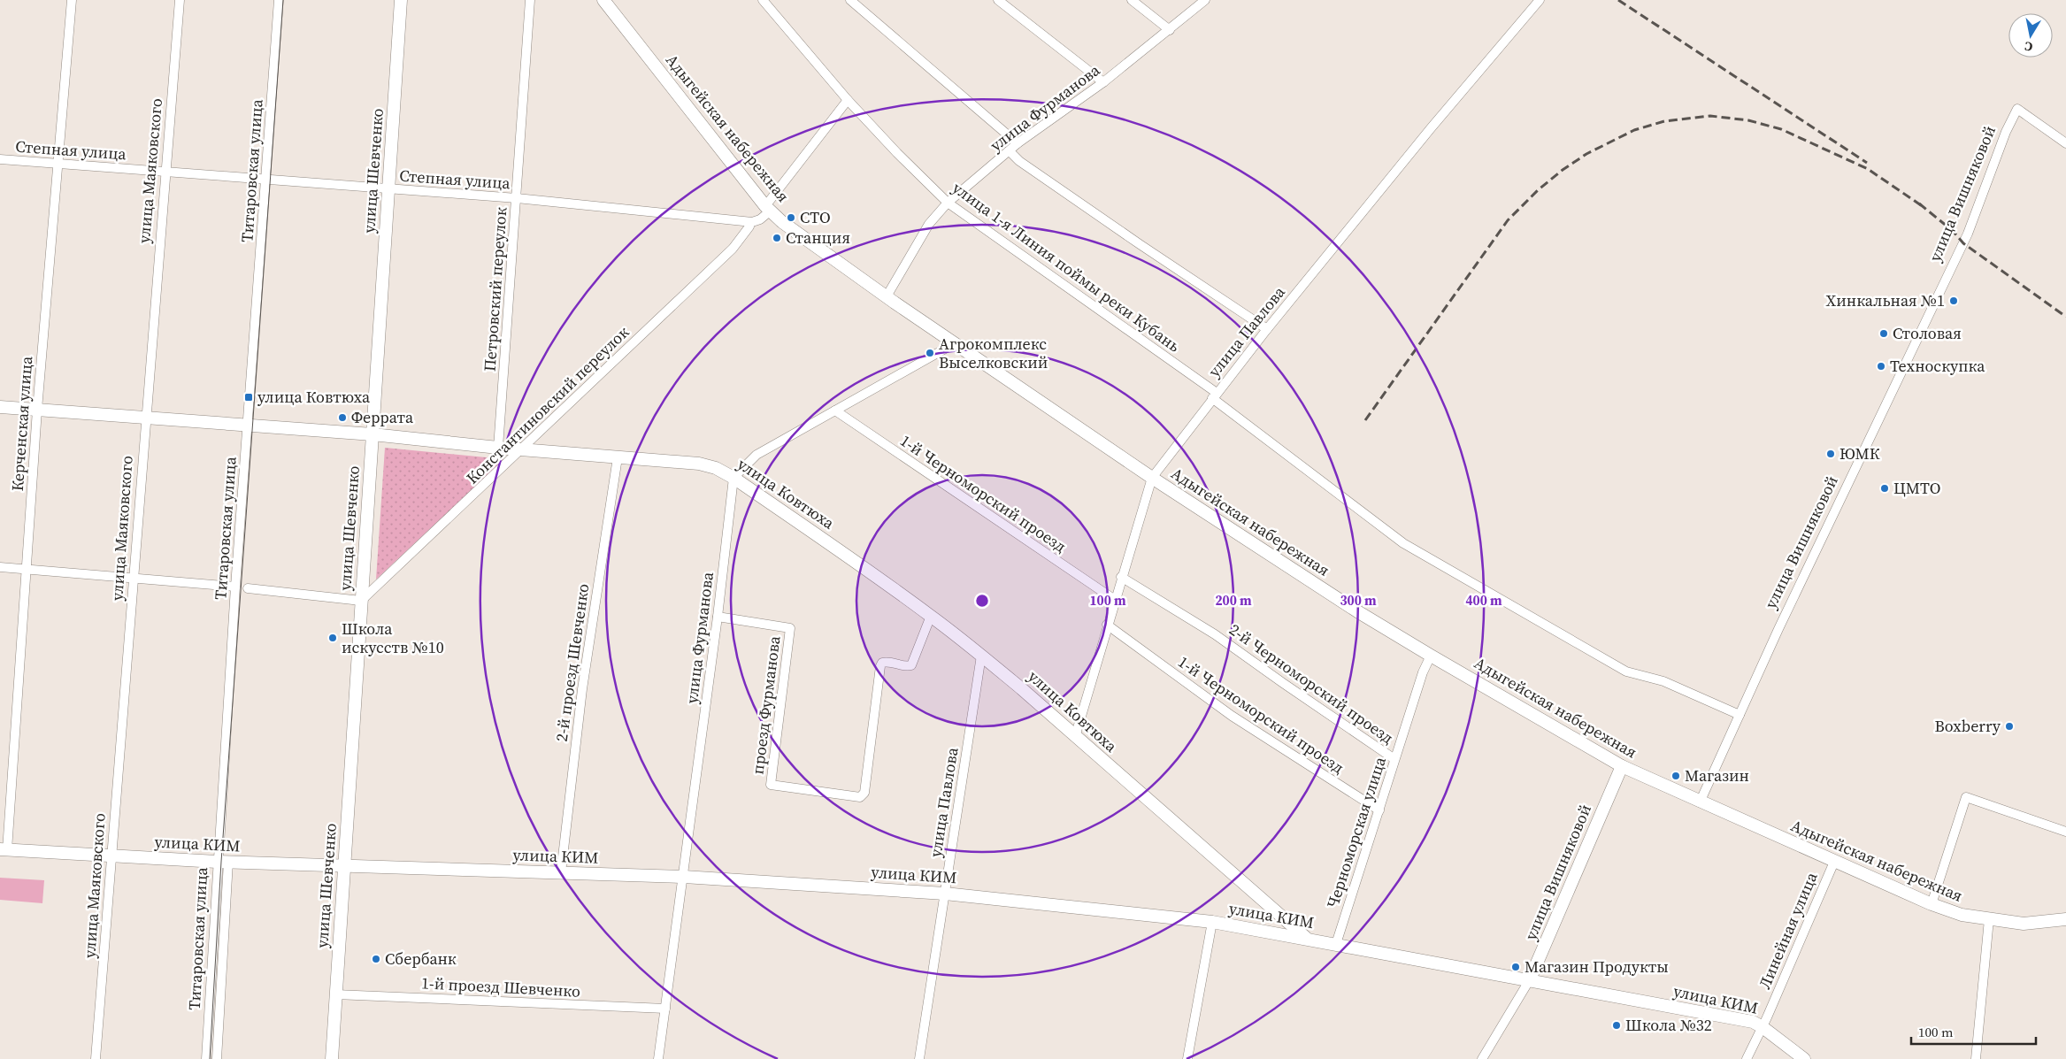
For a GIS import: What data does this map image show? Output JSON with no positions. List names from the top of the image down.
{
  "streets": {
    "street": [
      "улица Фурманова",
      "Адыгейская набережная",
      "Степная улица",
      "улица Маяковского",
      "Титаровская улица",
      "улица Шевченко",
      "улица Вишняковой",
      "улица 1-я Линия поймы реки Кубань",
      "Петровский переулок",
      "улица Павлова",
      "Константиновский переулок",
      "Керченская улица",
      "улица Ковтюха",
      "1-й Черноморский проезд",
      "2-й проезд Шевченко",
      "2-й Черноморский проезд",
      "проезд Фурманова",
      "Черноморская улица",
      "улица КИМ",
      "Линейная улица",
      "1-й проезд Шевченко"
    ]
  },
  "crossings": [
    ["улица Фурманова", "Адыгейская набережная"],
    ["улица Фурманова", "улица 1-я Линия поймы реки Кубань"],
    ["улица Фурманова", "улица Ковтюха"],
    ["улица Фурманова", "проезд Фурманова"],
    ["улица Фурманова", "улица КИМ"],
    ["улица Фурманова", "1-й проезд Шевченко"],
    ["Адыгейская набережная", "Степная улица"],
    ["Адыгейская набережная", "улица Вишняковой"],
    ["Адыгейская набережная", "улица Павлова"],
    ["Адыгейская набережная", "Черноморская улица"],
    ["Адыгейская набережная", "Линейная улица"],
    ["Степная улица", "улица Маяковского"],
    ["Степная улица", "Титаровская улица"],
    ["Степная улица", "улица Шевченко"],
    ["Степная улица", "Петровский переулок"],
    ["Степная улица", "Керченская улица"],
    ["улица Маяковского", "улица Ковтюха"],
    ["улица Маяковского", "улица КИМ"],
    ["Титаровская улица", "улица Ковтюха"],
    ["Титаровская улица", "улица КИМ"],
    ["улица Шевченко", "Константиновский переулок"],
    ["улица Шевченко", "улица Ковтюха"],
    ["улица Шевченко", "улица КИМ"],
    ["улица Шевченко", "1-й проезд Шевченко"],
    ["улица Вишняковой", "улица 1-я Линия поймы реки Кубань"],
    ["улица Вишняковой", "улица КИМ"],
    ["улица 1-я Линия поймы реки Кубань", "улица Павлова"],
    ["Петровский переулок", "улица Ковтюха"],
    ["улица Павлова", "улица Ковтюха"],
    ["улица Павлова", "1-й Черноморский проезд"],
    ["улица Павлова", "2-й Черноморский проезд"],
    ["улица Павлова", "улица КИМ"],
    ["Константиновский переулок", "улица Ковтюха"],
    ["Керченская улица", "улица Ковтюха"],
    ["Керченская улица", "улица КИМ"],
    ["улица Ковтюха", "2-й проезд Шевченко"],
    ["улица Ковтюха", "проезд Фурманова"],
    ["улица Ковтюха", "улица КИМ"],
    ["1-й Черноморский проезд", "Черноморская улица"],
    ["2-й проезд Шевченко", "улица КИМ"],
    ["2-й Черноморский проезд", "Черноморская улица"],
    ["Черноморская улица", "улица КИМ"],
    ["улица КИМ", "Линейная улица"]
  ],
  "places": {
    "other": [
      "СТО",
      "Станция",
      "Хинкальная №1",
      "Столовая",
      "Агрокомплекс Выселковский",
      "Техноскупка",
      "Феррата",
      "ЮМК",
      "ЦМТО",
      "Школа искусств №10",
      "Boxberry",
      "Магазин",
      "Сбербанк",
      "Магазин Продукты",
      "Школа №32"
    ],
    "transit": ["улица Ковтюха"]
  },
  "scale_bar": "100 m",
  "north": "bottom",
  "rings": [
    "100 m",
    "200 m",
    "300 m",
    "400 m"
  ]
}
